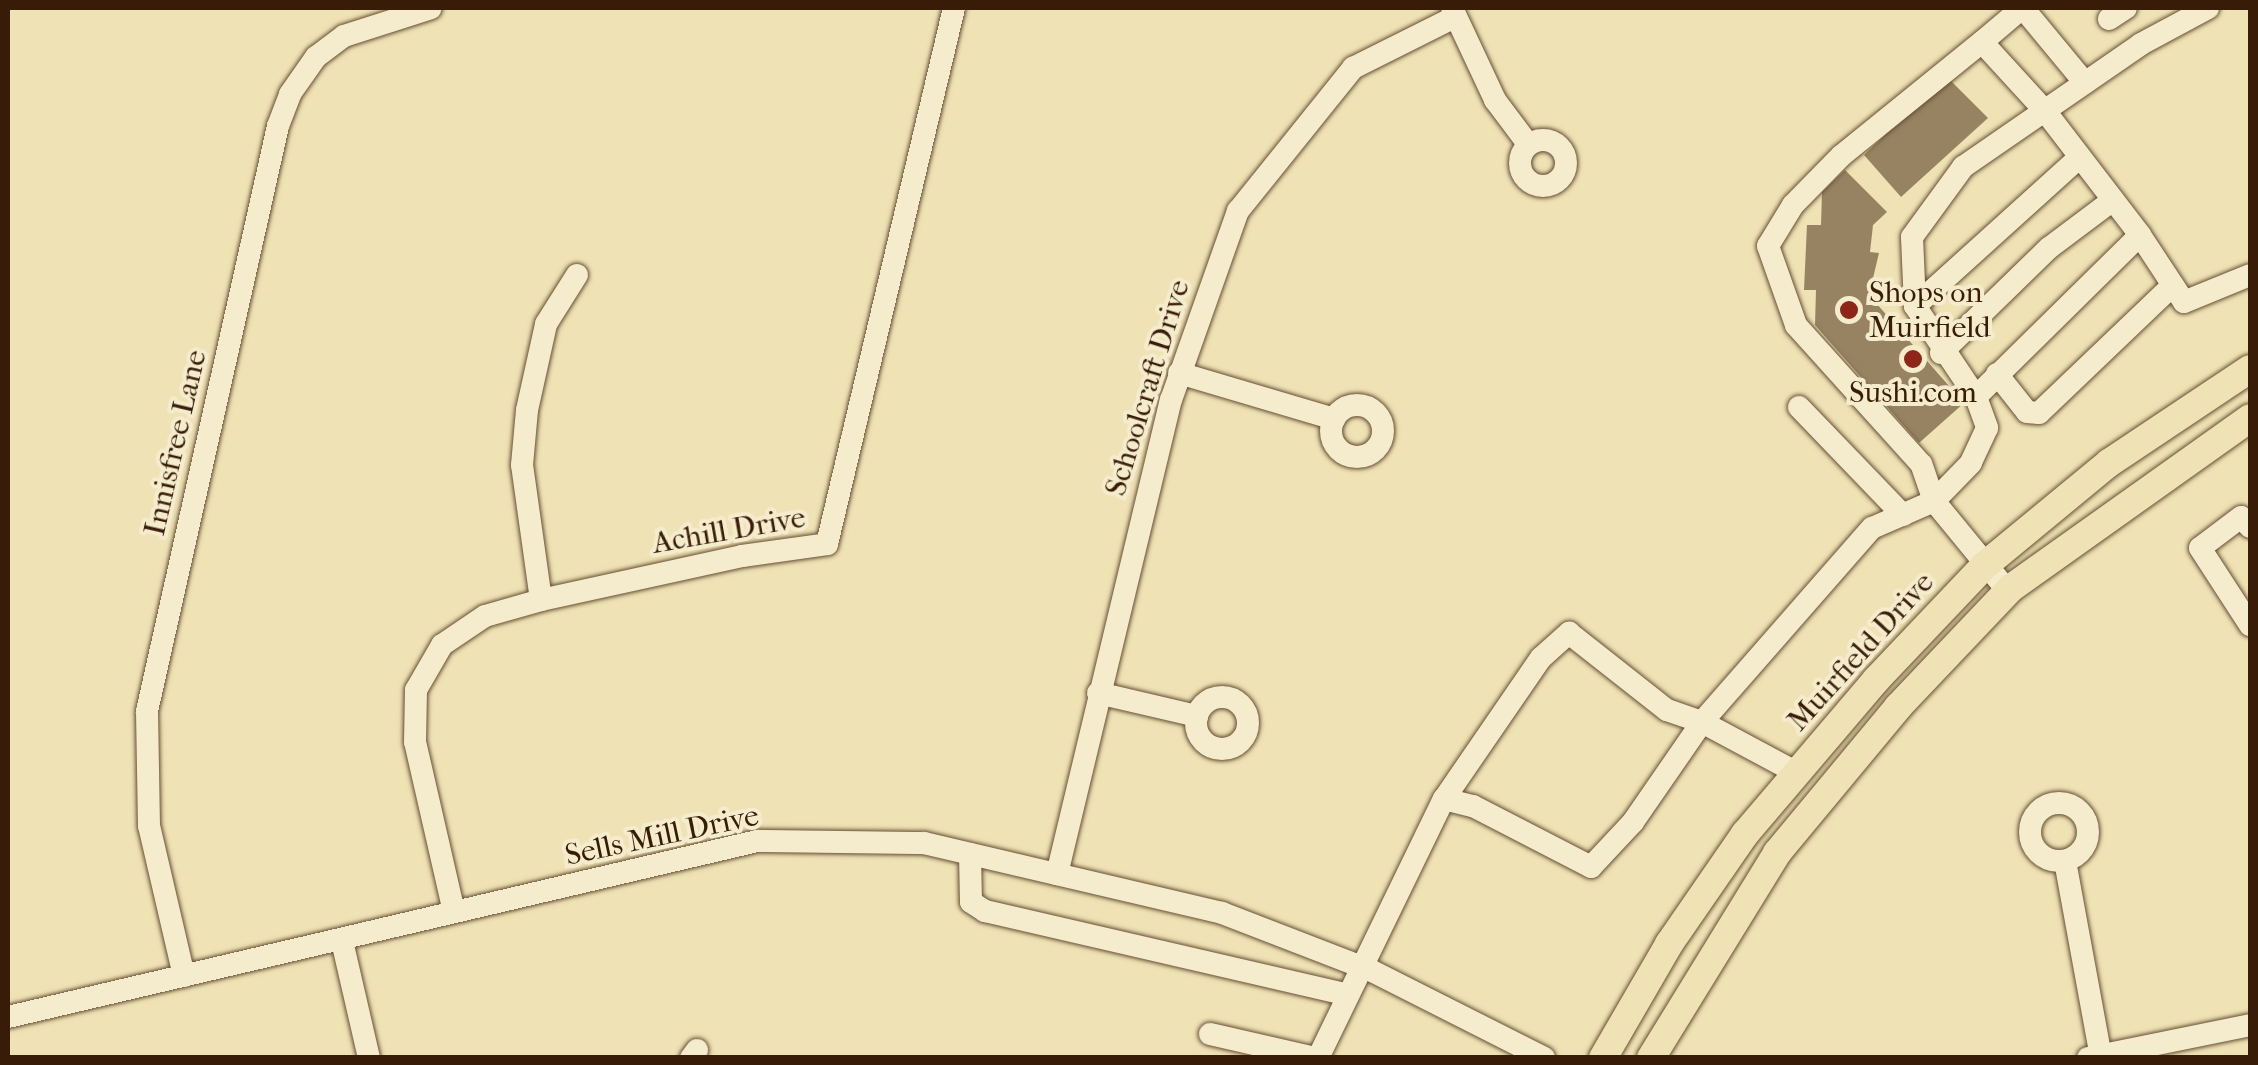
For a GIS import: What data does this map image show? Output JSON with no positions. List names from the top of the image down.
{
  "streets": {
    "main road": ["Muirfield Drive"],
    "street": [
      "Schoolcraft Drive",
      "Innisfree Lane",
      "Achill Drive",
      "Sells Mill Drive"
    ]
  },
  "crossings": [
    ["Schoolcraft Drive", "Sells Mill Drive"],
    ["Innisfree Lane", "Sells Mill Drive"],
    ["Achill Drive", "Sells Mill Drive"]
  ],
  "places": ["Shops on Muirfield", "Sushi.com"]
}
